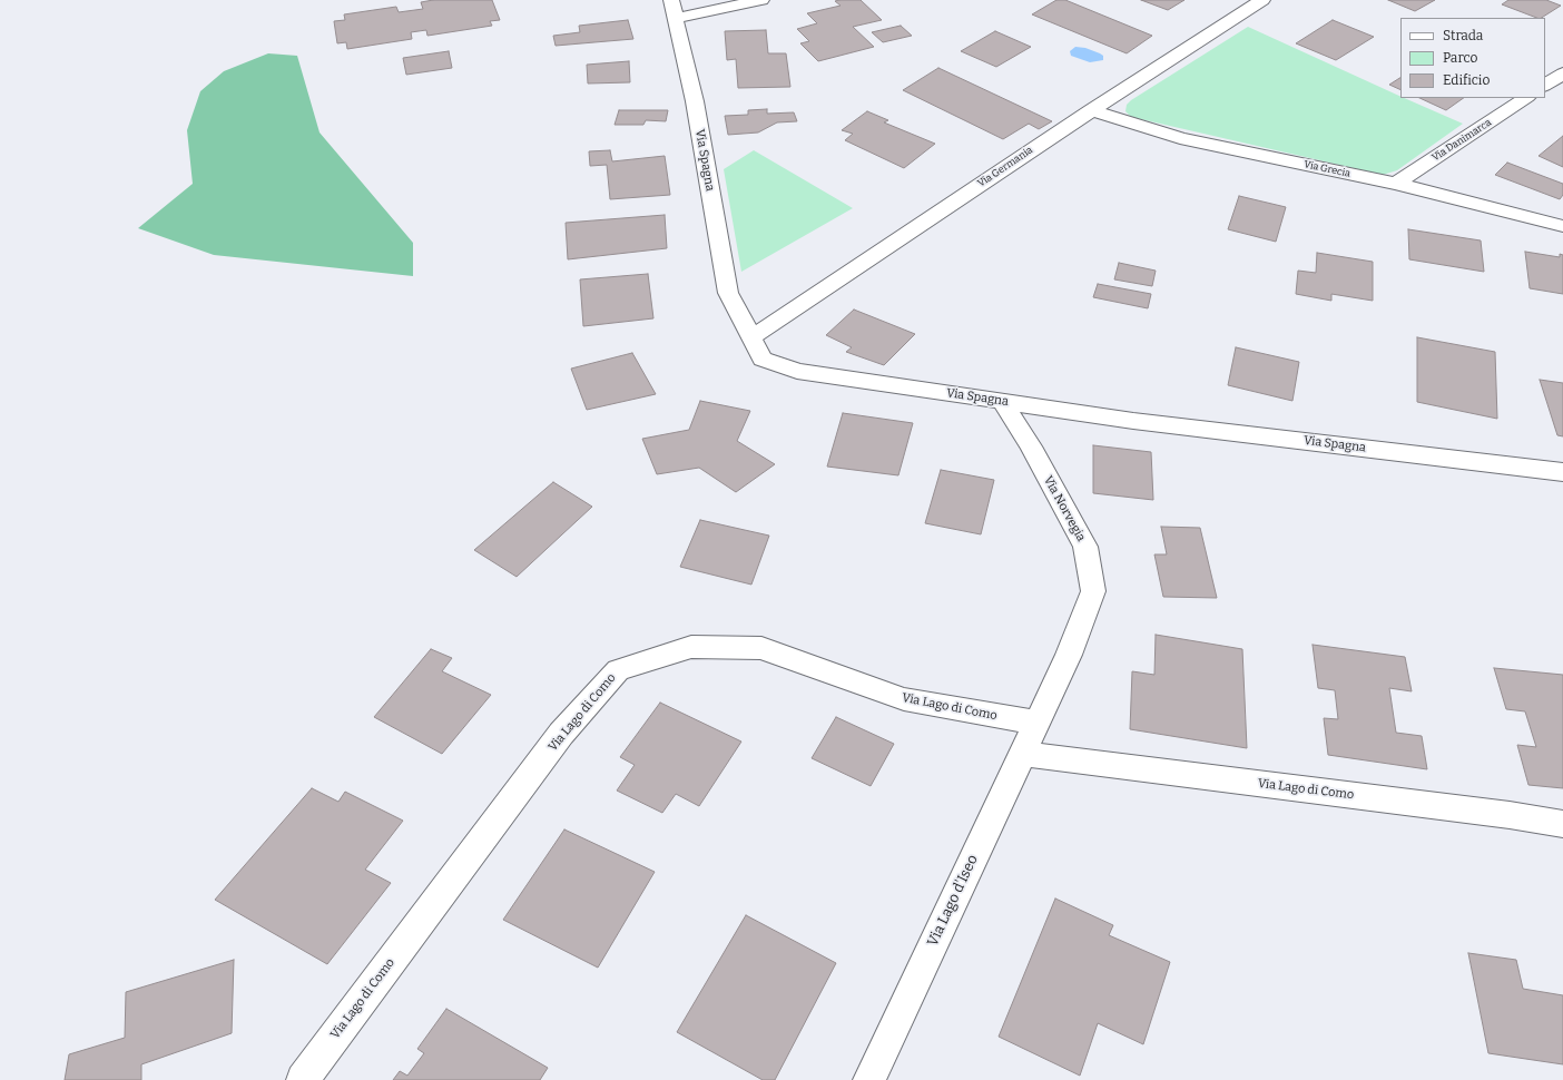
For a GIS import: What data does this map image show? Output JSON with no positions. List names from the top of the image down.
{
  "streets": {
    "street": [
      "Via Danimarca",
      "Via Spagna",
      "Via Germania",
      "Via Grecia",
      "Via Norvegia",
      "Via Lago di Como",
      "Via Lago d'Iseo"
    ]
  },
  "crossings": [
    ["Via Danimarca", "Via Grecia"],
    ["Via Spagna", "Via Germania"],
    ["Via Spagna", "Via Norvegia"],
    ["Via Germania", "Via Grecia"],
    ["Via Norvegia", "Via Lago di Como"],
    ["Via Norvegia", "Via Lago d'Iseo"],
    ["Via Lago di Como", "Via Lago d'Iseo"]
  ],
  "legend": ["Strada", "Parco", "Edificio"]
}
